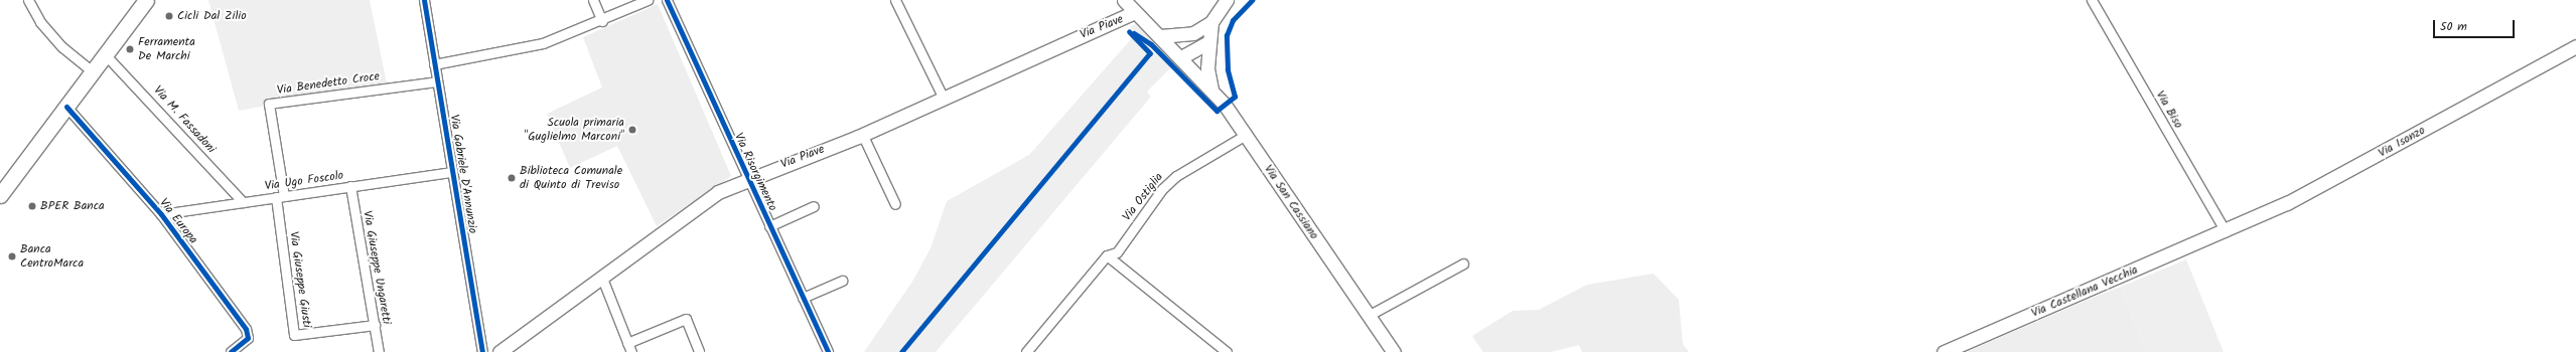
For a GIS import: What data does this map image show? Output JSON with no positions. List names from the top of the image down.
{
  "streets": {
    "main road": [
      "Via Piave",
      "Via Isonzo",
      "Via San Cassiano",
      "Via Castellana Vecchia"
    ],
    "street": [
      "Via Benedetto Croce",
      "Via Biso",
      "Via M. Fassadoni",
      "Via Risorgimento",
      "Via Gabriele D'Annunzio",
      "Via Ugo Foscolo",
      "Via Ostiglia",
      "Via Europa",
      "Via Giuseppe Ungaretti",
      "Via Giuseppe Giusti"
    ]
  },
  "crossings": [
    ["Via Piave", "Via Risorgimento"],
    ["Via Piave", "Via San Cassiano"],
    ["Via Benedetto Croce", "Via Gabriele D'Annunzio"],
    ["Via Benedetto Croce", "Via Ugo Foscolo"],
    ["Via Benedetto Croce", "Via Giuseppe Giusti"],
    ["Via Biso", "Via Isonzo"],
    ["Via Biso", "Via Castellana Vecchia"],
    ["Via M. Fassadoni", "Via Ugo Foscolo"],
    ["Via Isonzo", "Via Castellana Vecchia"],
    ["Via Gabriele D'Annunzio", "Via Ugo Foscolo"],
    ["Via Ugo Foscolo", "Via Europa"],
    ["Via Ugo Foscolo", "Via Giuseppe Ungaretti"],
    ["Via Ugo Foscolo", "Via Giuseppe Giusti"],
    ["Via Ostiglia", "Via San Cassiano"],
    ["Via Giuseppe Ungaretti", "Via Giuseppe Giusti"]
  ],
  "places": [
    "Cicli Dal Zilio",
    "Ferramenta De Marchi",
    "Scuola primaria \"Guglielmo Marconi\"",
    "Biblioteca Comunale di Quinto di Treviso",
    "BPER Banca",
    "Banca CentroMarca"
  ],
  "scale_bar": "50 m"
}
